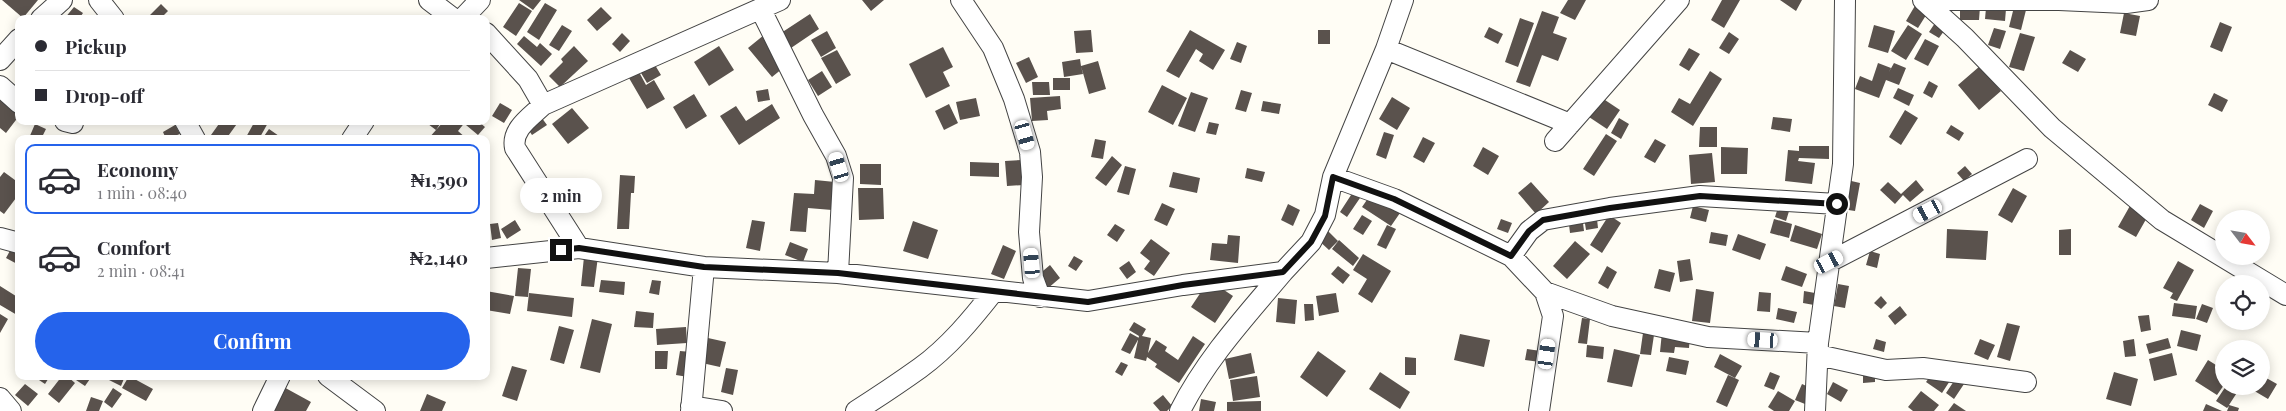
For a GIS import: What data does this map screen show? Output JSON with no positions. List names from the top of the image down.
{
  "north": "bottom right",
  "page": {
    "banner": ["Pickup", "Drop-off"],
    "list": [
      {
        "name": "Economy",
        "note": "1 min · 08:40",
        "value": "₦1,590"
      },
      {
        "name": "Comfort",
        "note": "2 min · 08:41",
        "value": "₦2,140"
      }
    ],
    "bubble": "2 min",
    "buttons": "Confirm"
  }
}
